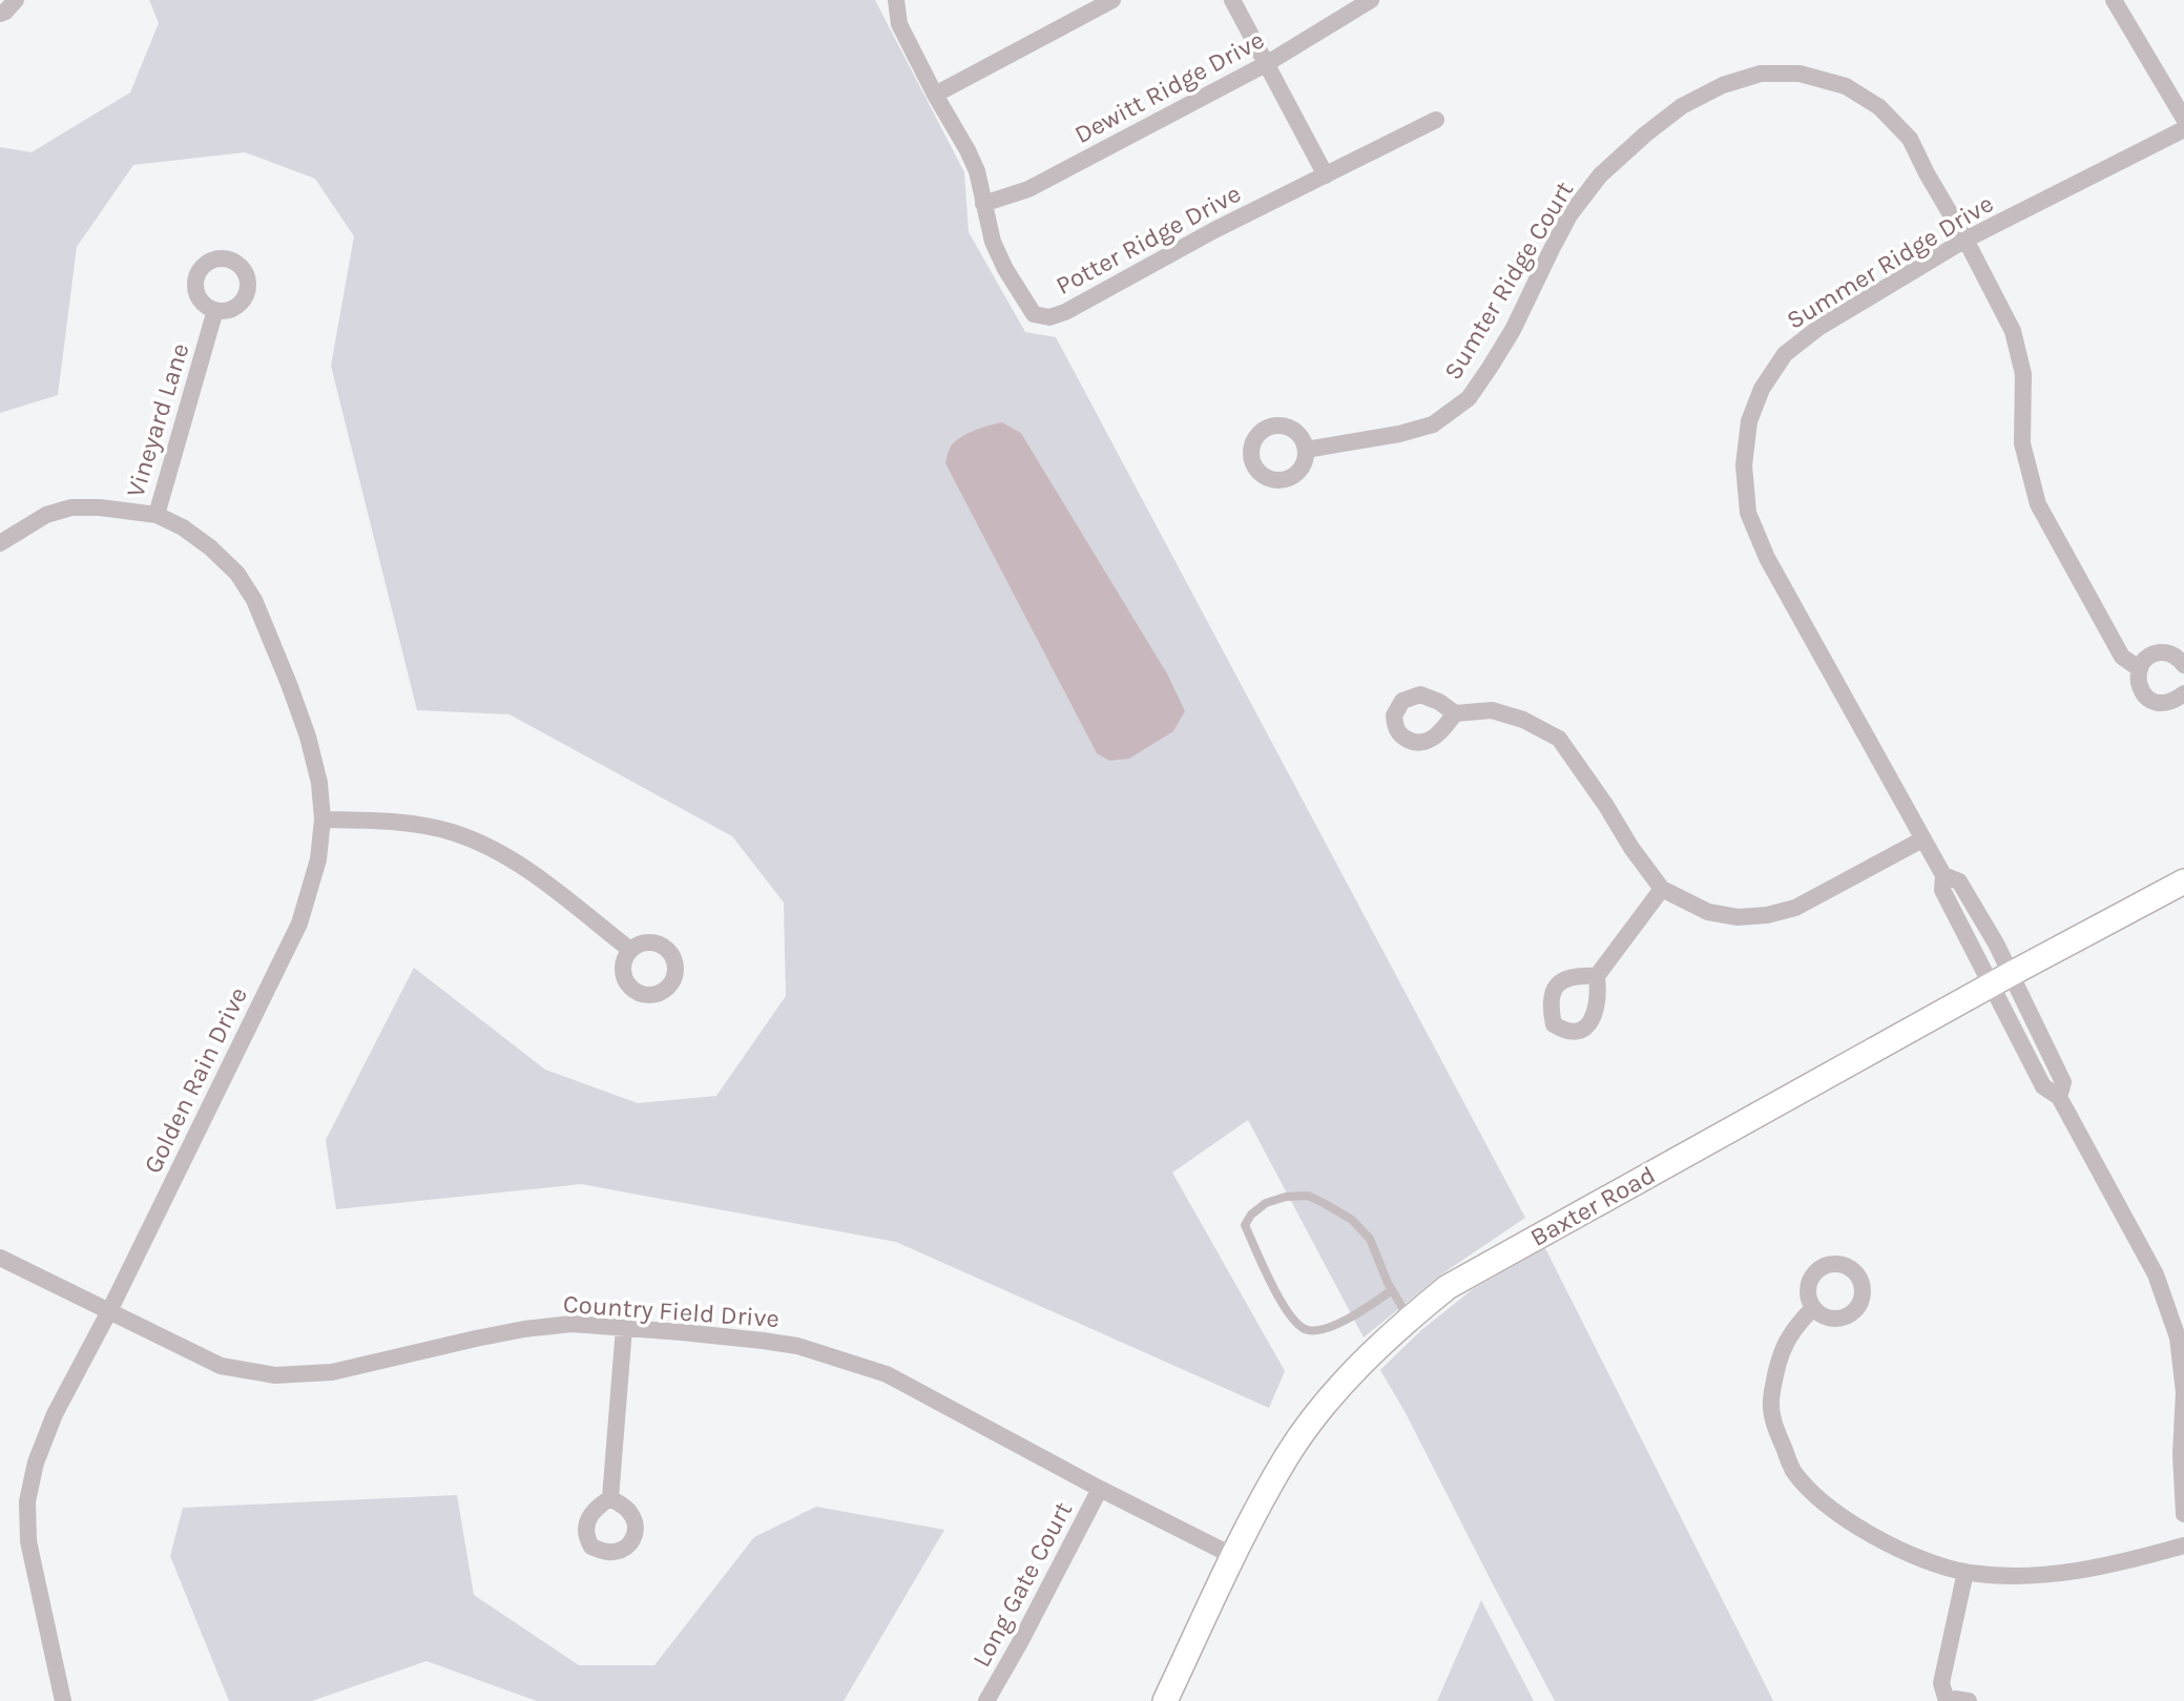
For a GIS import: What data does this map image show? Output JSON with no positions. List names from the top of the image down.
{
  "streets": {
    "main road": ["Baxter Road"],
    "street": [
      "Dewitt Ridge Drive",
      "Potter Ridge Drive",
      "Summer Ridge Drive",
      "Sumter Ridge Court",
      "Vineyard Lane",
      "Golden Rain Drive",
      "Country Field Drive",
      "Long Gate Court"
    ]
  },
  "crossings": [
    ["Dewitt Ridge Drive", "Potter Ridge Drive"],
    ["Summer Ridge Drive", "Sumter Ridge Court"],
    ["Summer Ridge Drive", "Baxter Road"],
    ["Vineyard Lane", "Golden Rain Drive"],
    ["Golden Rain Drive", "Country Field Drive"],
    ["Baxter Road", "Country Field Drive"],
    ["Country Field Drive", "Long Gate Court"]
  ]
}
